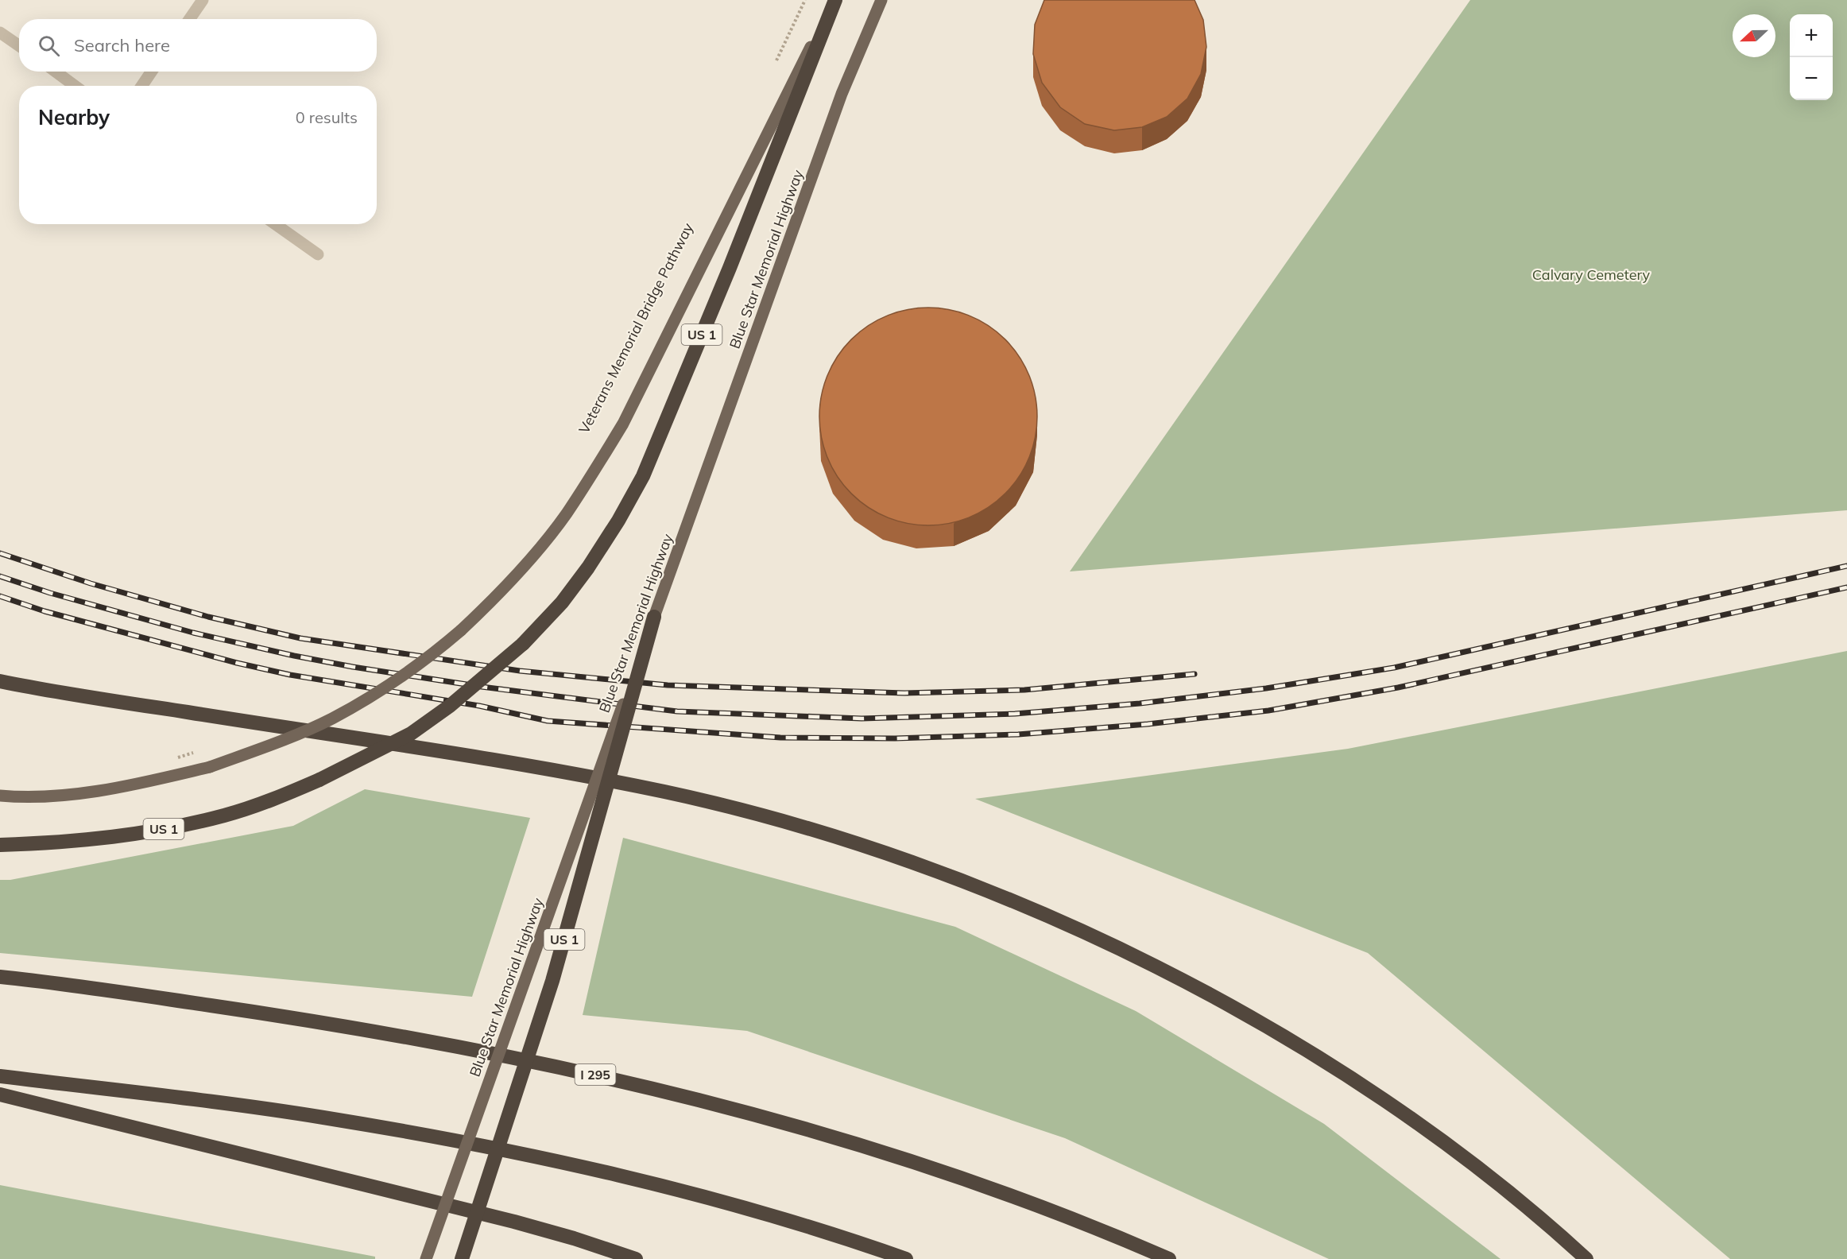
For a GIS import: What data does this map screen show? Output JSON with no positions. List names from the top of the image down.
{
  "streets": {
    "highway": ["US 1", "I 295"],
    "main road": ["Blue Star Memorial Highway"]
  },
  "crossings": [
    ["Blue Star Memorial Highway", "US 1"]
  ],
  "parks": ["Calvary Cemetery"],
  "north": "left",
  "page": {
    "map_buttons": ["+", "−"],
    "search": "Search here",
    "heading": ["Nearby", "0 results"]
  }
}
